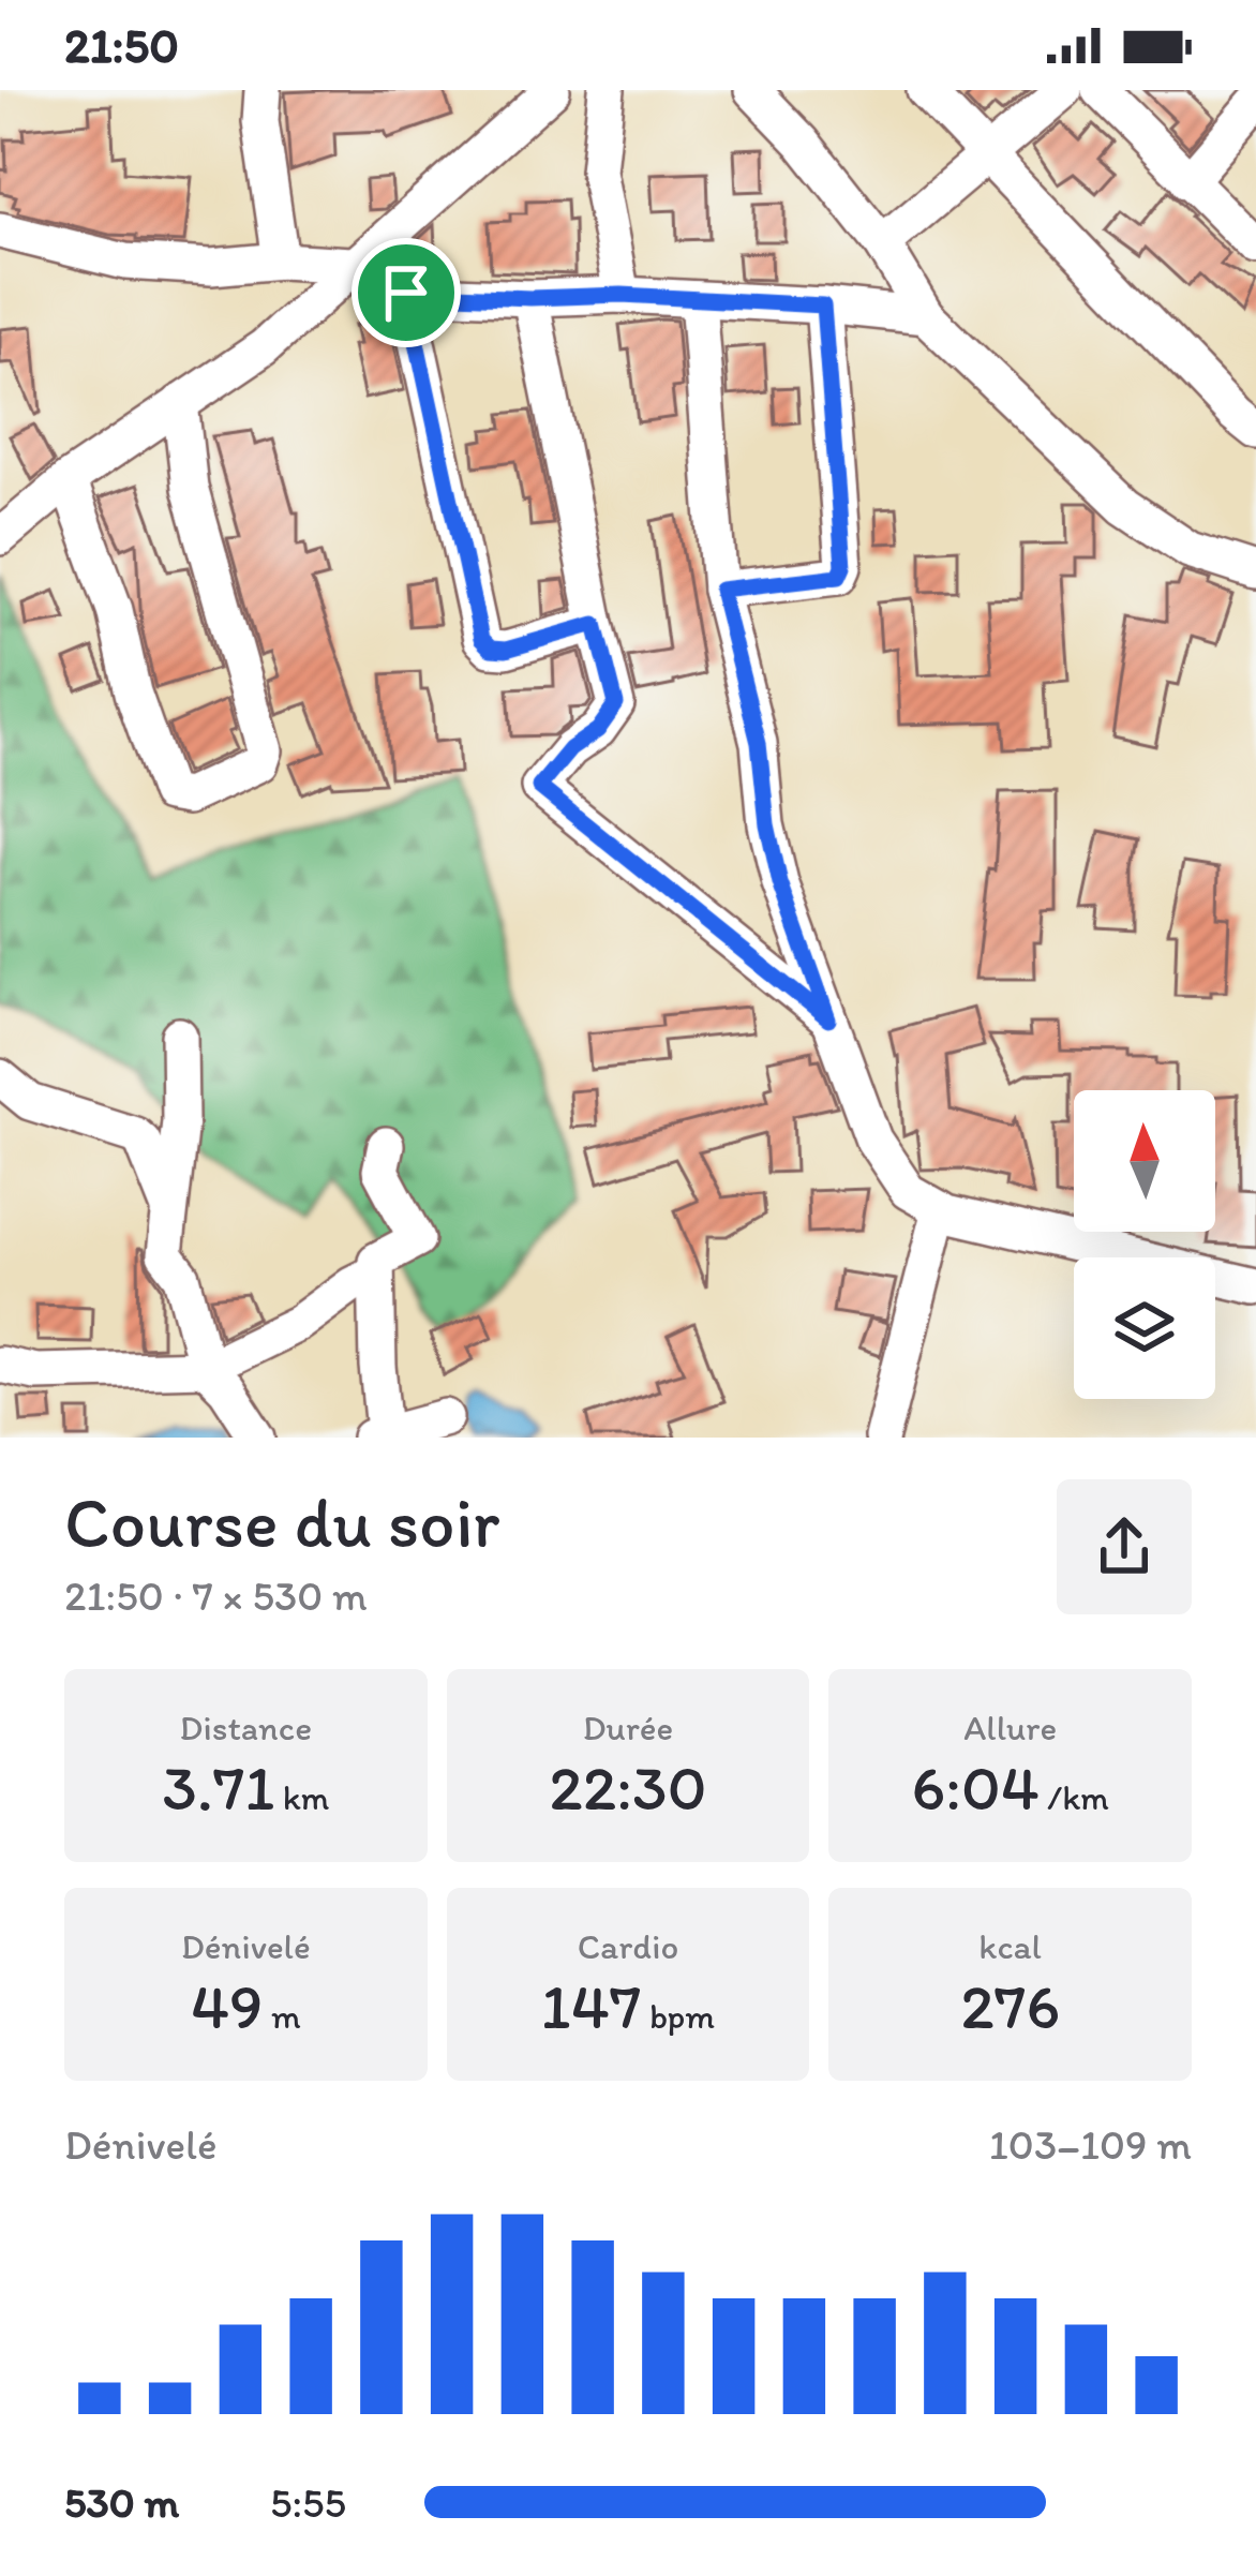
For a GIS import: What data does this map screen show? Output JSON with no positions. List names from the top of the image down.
{
  "north": "top",
  "page": {
    "status": "21:50",
    "heading": ["Course du soir", "21:50 · 7 × 530 m"],
    "stats": [
      ["Distance", "3.71 km"],
      ["Durée", "22:30"],
      ["Allure", "6:04 /km"],
      ["Dénivelé", "49 m"],
      ["Cardio", "147 bpm"],
      ["kcal", "276"]
    ],
    "chart": ["Dénivelé", "103–109 m"],
    "list": [
      {
        "name": "530 m",
        "note": "5:55"
      }
    ]
  }
}
